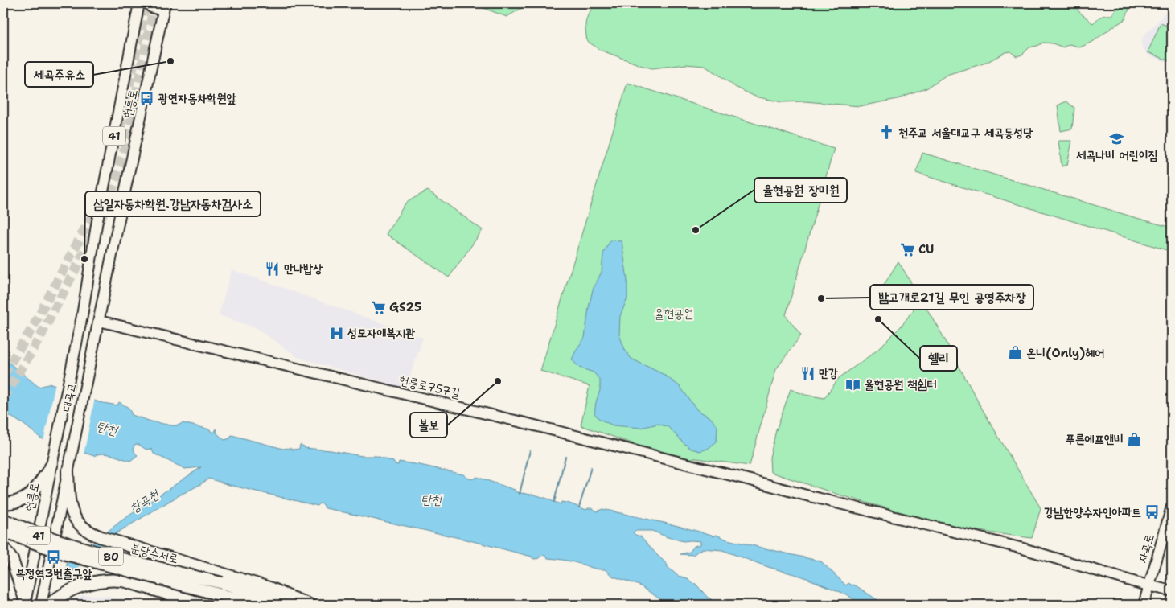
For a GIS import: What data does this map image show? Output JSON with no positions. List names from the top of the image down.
{
  "streets": {
    "highway": ["분당수서로", "80"],
    "main road": [
      "헌릉로",
      "41",
      "헌릉로757길",
      "대곡교",
      "자곡로"
    ]
  },
  "crossings": [
    ["헌릉로", "헌릉로757길"],
    ["헌릉로", "대곡교"],
    ["41", "대곡교"],
    ["헌릉로757길", "대곡교"],
    ["헌릉로757길", "자곡로"]
  ],
  "water": ["탄천", "창곡천"],
  "parks": ["율현공원"],
  "places": {
    "other": [
      "세곡주유소",
      "율현공원 장미원",
      "삼일자동차학원.강남자동차검사소",
      "밤고개로21길 무인 공영주차장",
      "쉘리",
      "볼보"
    ],
    "bus stop": ["광연자동차학원앞", "강남한양수자인아파트", "복정역3번출구앞"],
    "church": ["천주교 서울대교구 세곡동성당"],
    "school or university": ["세곡나비 어린이집"],
    "supermarket": ["CU", "GS25"],
    "restaurant": ["만나밥상", "만강"],
    "hospital": ["성모자애복지관"],
    "shop": ["온니(Only)헤어", "푸른에프앤비"],
    "library": ["율현공원 책쉼터"]
  }
}
